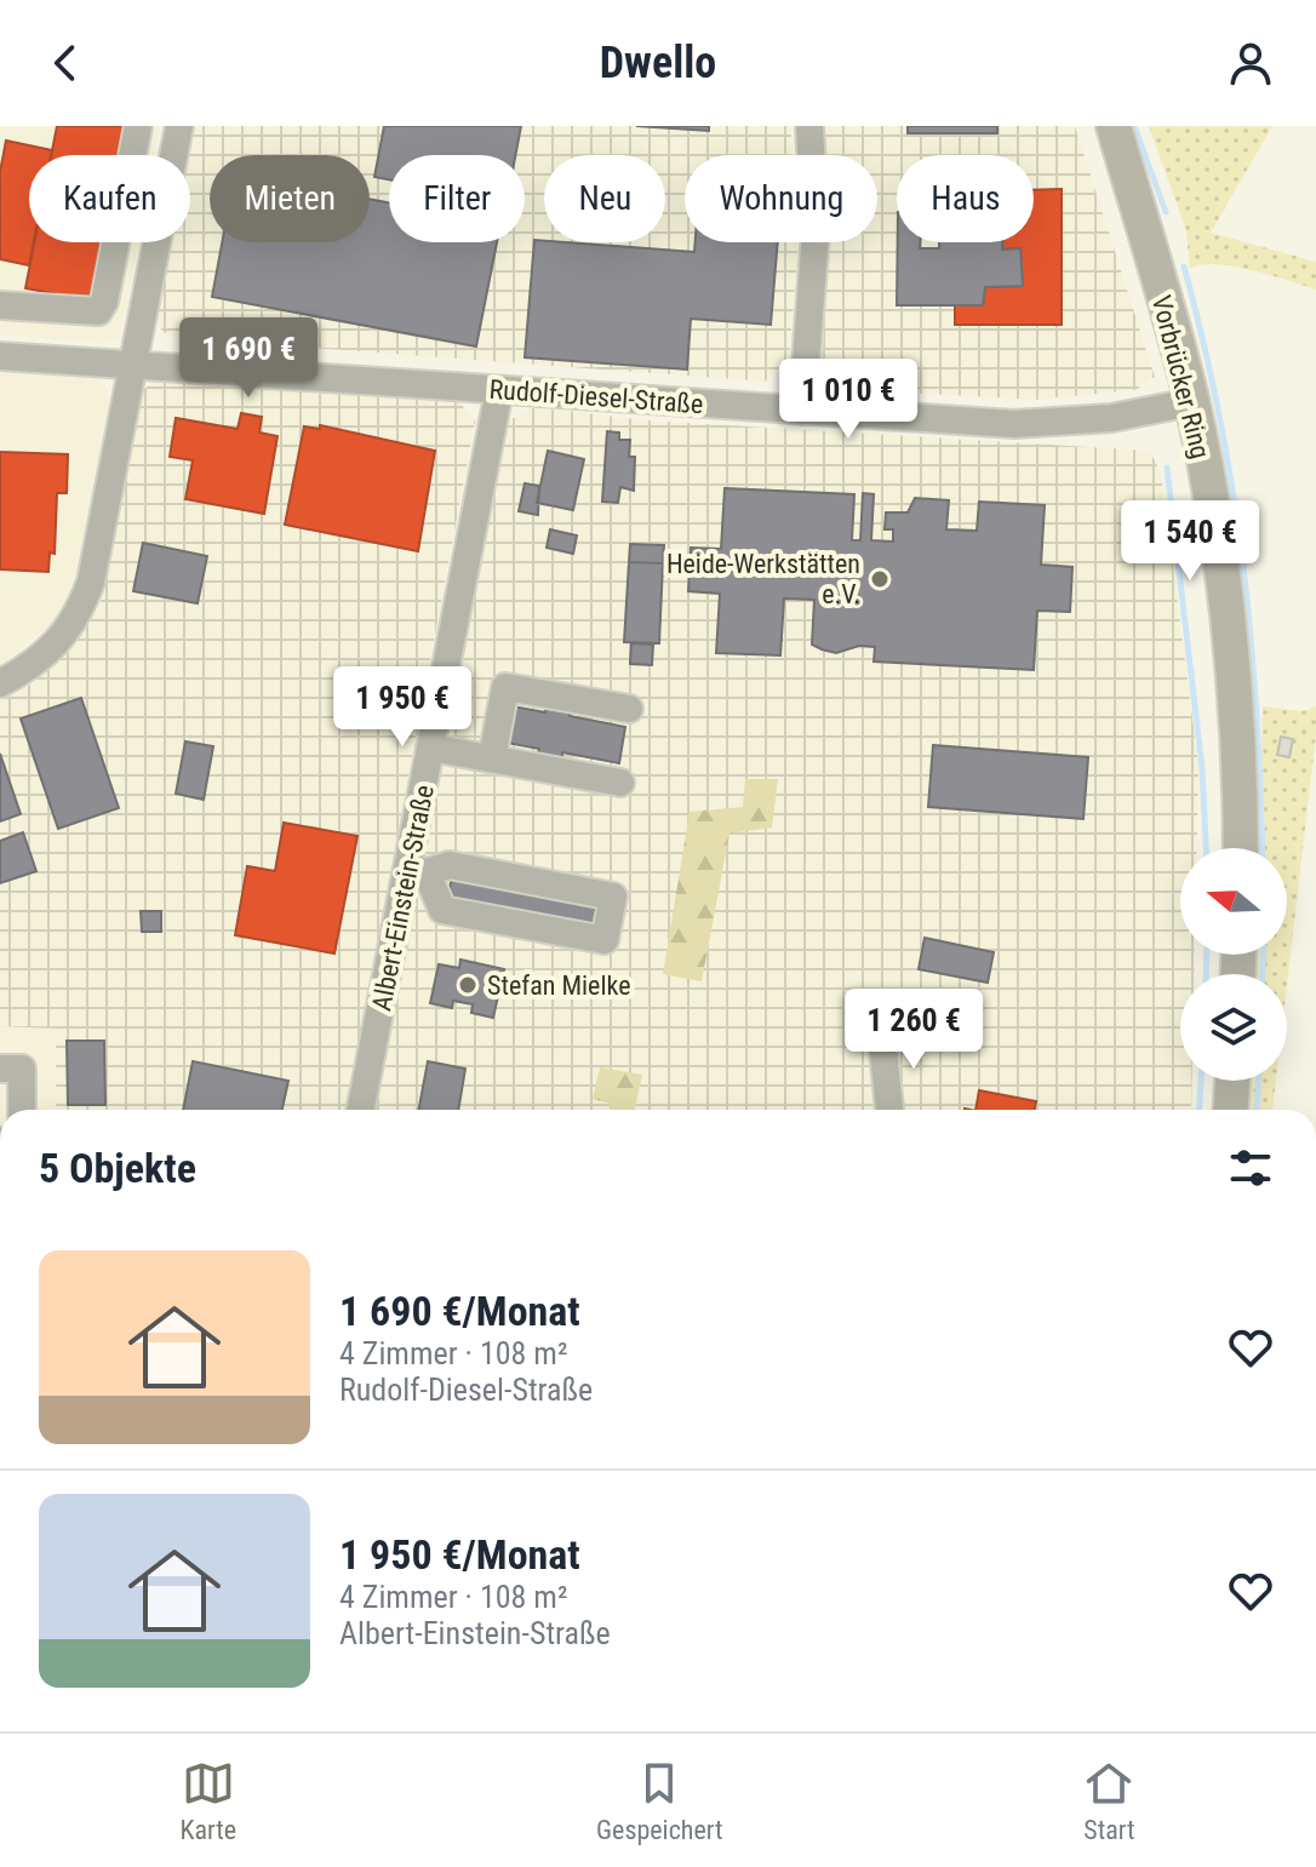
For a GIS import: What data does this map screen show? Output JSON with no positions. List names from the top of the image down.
{
  "streets": {
    "main road": ["Vorbrücker Ring"],
    "street": ["Rudolf-Diesel-Straße", "Albert-Einstein-Straße"]
  },
  "crossings": [
    ["Vorbrücker Ring", "Rudolf-Diesel-Straße"],
    ["Rudolf-Diesel-Straße", "Albert-Einstein-Straße"]
  ],
  "places": ["Heide-Werkstätten e.V.", "Stefan Mielke"],
  "north": "left",
  "page": {
    "header": "Dwello",
    "chip": [
      "Kaufen",
      "Mieten",
      "Filter",
      "Neu",
      "Wohnung",
      "Haus"
    ],
    "price": [
      "1 690 €",
      "1 010 €",
      "1 540 €",
      "1 950 €",
      "1 260 €"
    ],
    "heading": "5 Objekte",
    "list": [
      {
        "name": "1 690 €/Monat",
        "note": "4 Zimmer · 108 m² · Rudolf-Diesel-Straße"
      },
      {
        "name": "1 950 €/Monat",
        "note": "4 Zimmer · 108 m² · Albert-Einstein-Straße"
      }
    ],
    "tabs": ["Karte", "Gespeichert", "Start"]
  }
}
